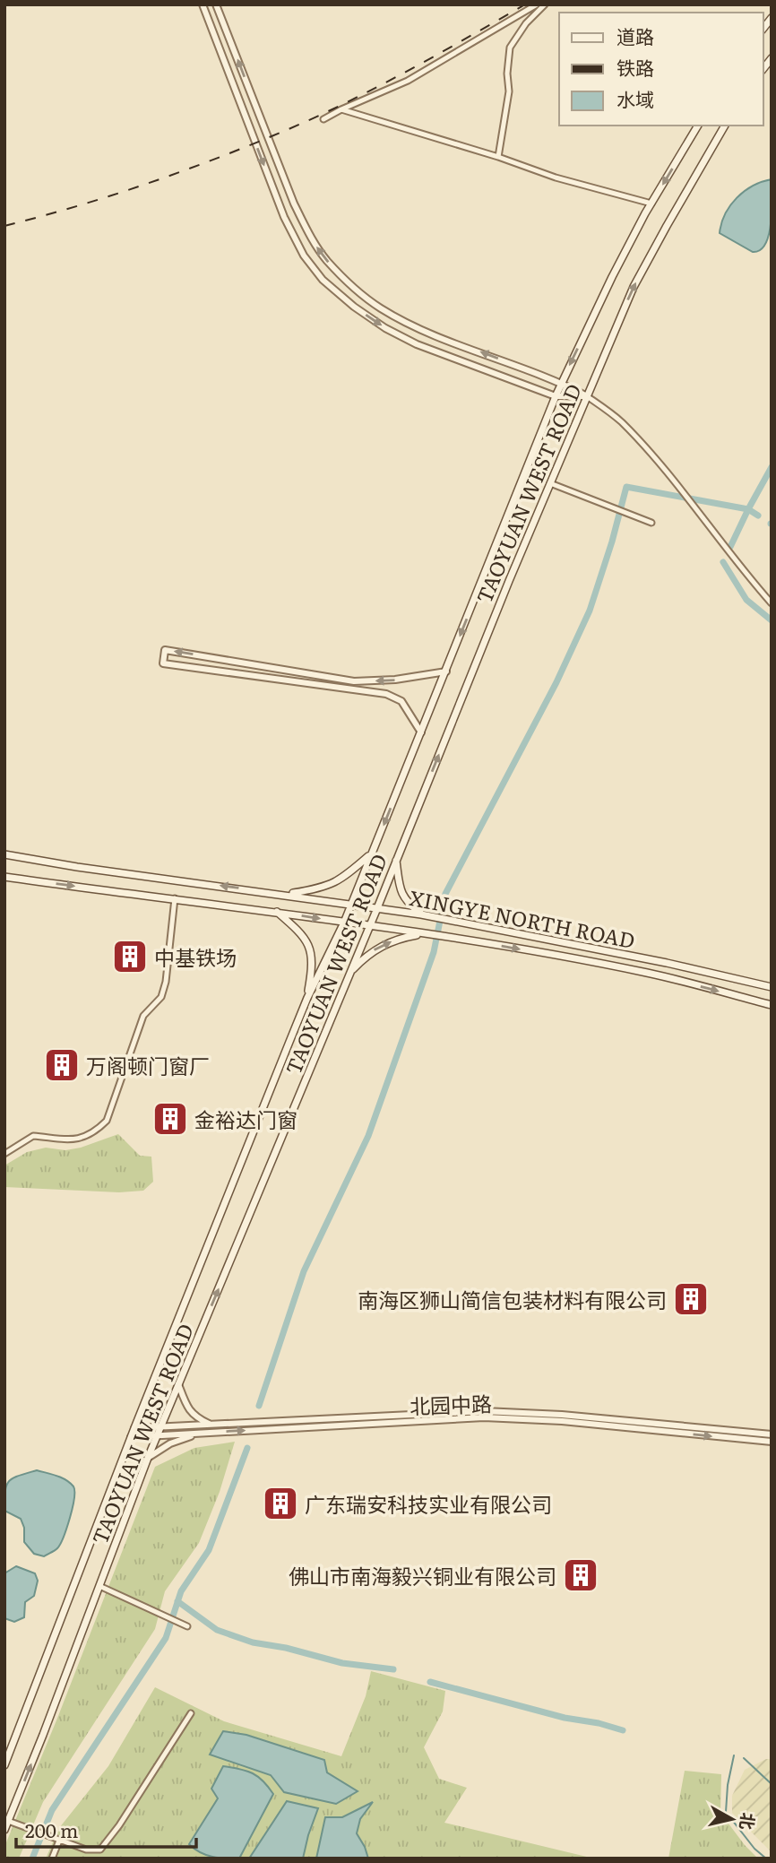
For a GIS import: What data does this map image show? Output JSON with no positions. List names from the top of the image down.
{
  "streets": {
    "main road": ["TAOYUAN WEST ROAD", "XINGYE NORTH ROAD"],
    "street": ["北园中路"]
  },
  "crossings": [
    ["TAOYUAN WEST ROAD", "XINGYE NORTH ROAD"],
    ["TAOYUAN WEST ROAD", "北园中路"]
  ],
  "places": {
    "building": [
      "中基铁场",
      "万阁顿门窗厂",
      "金裕达门窗",
      "南海区狮山简信包装材料有限公司",
      "广东瑞安科技实业有限公司",
      "佛山市南海毅兴铜业有限公司"
    ]
  },
  "legend": ["道路", "铁路", "水域"],
  "scale_bar": "200 m",
  "north": "right"
}
